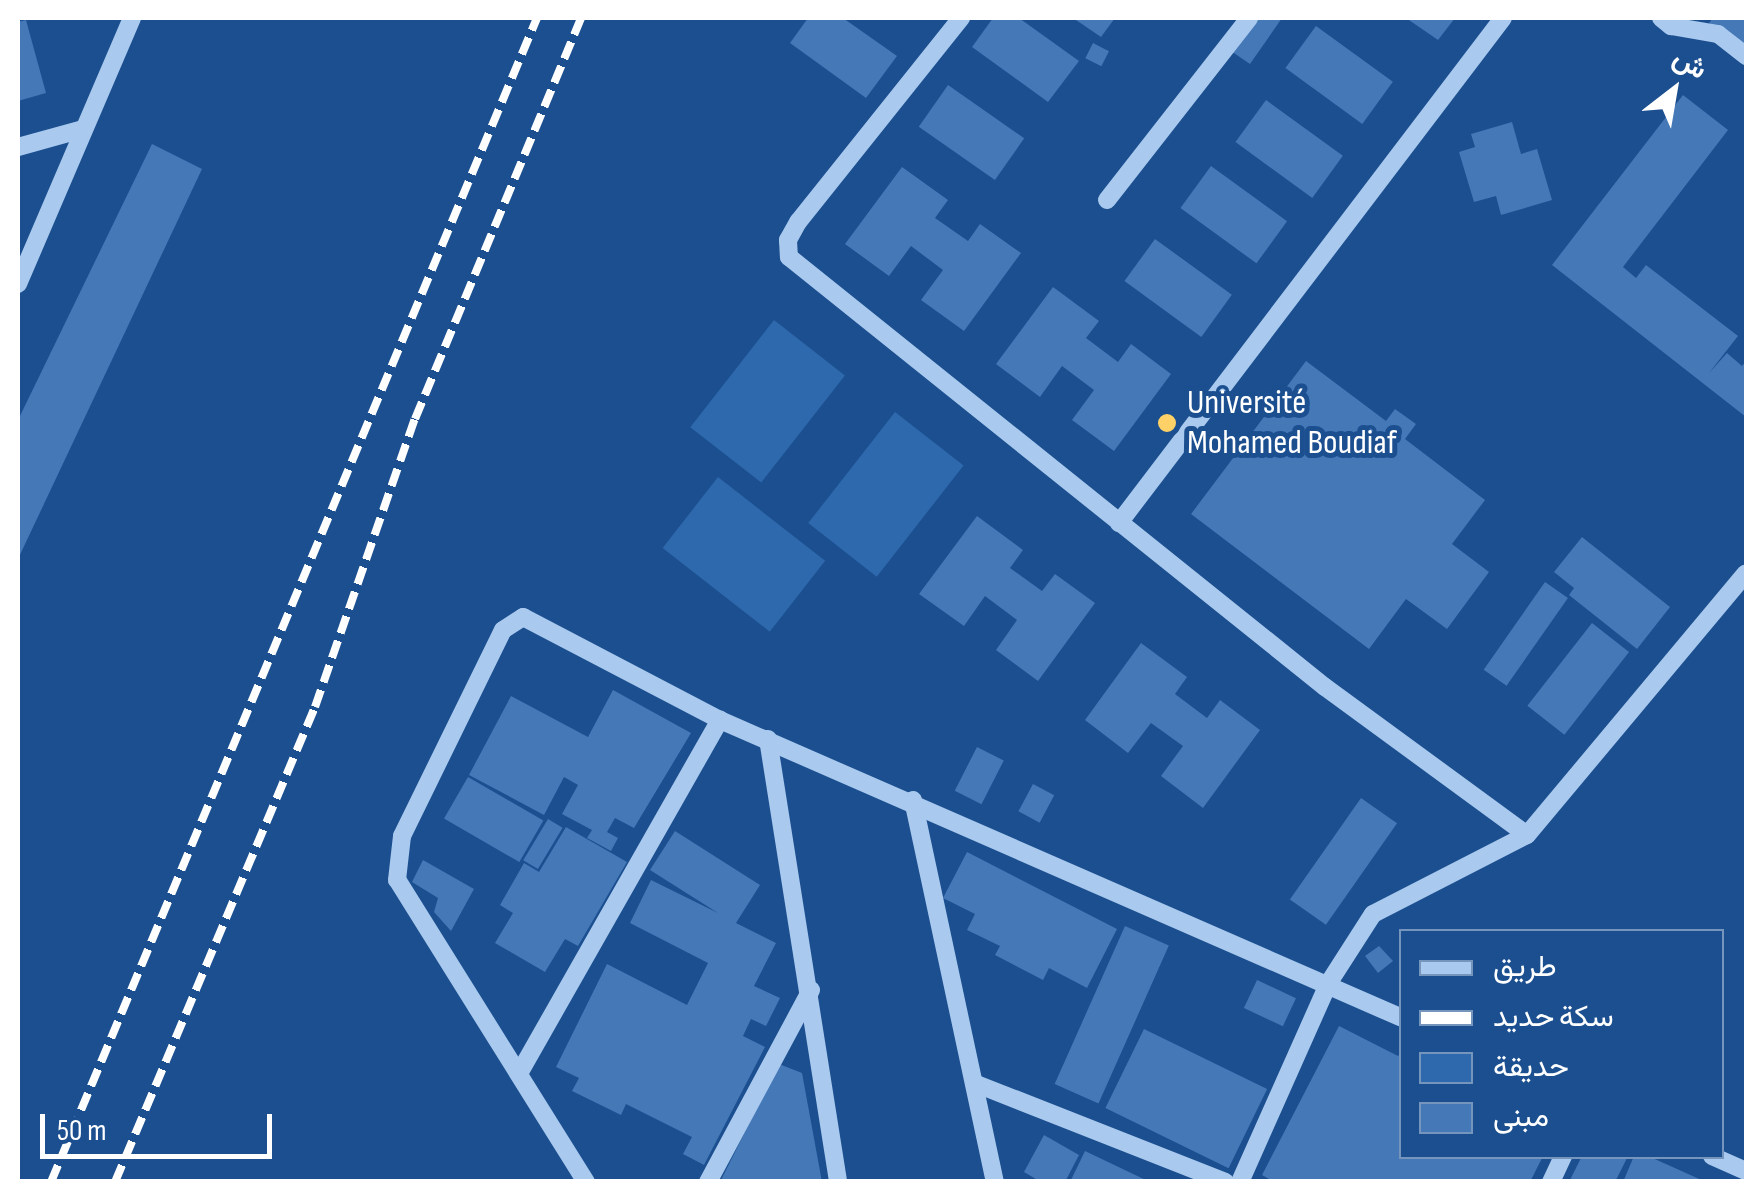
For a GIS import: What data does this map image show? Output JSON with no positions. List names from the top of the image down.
{
  "places": ["Université Mohamed Boudiaf"],
  "legend": [
    "طريق",
    "سكة حديد",
    "حديقة",
    "مبنى"
  ],
  "scale_bar": "50 m",
  "north": "top right"
}
